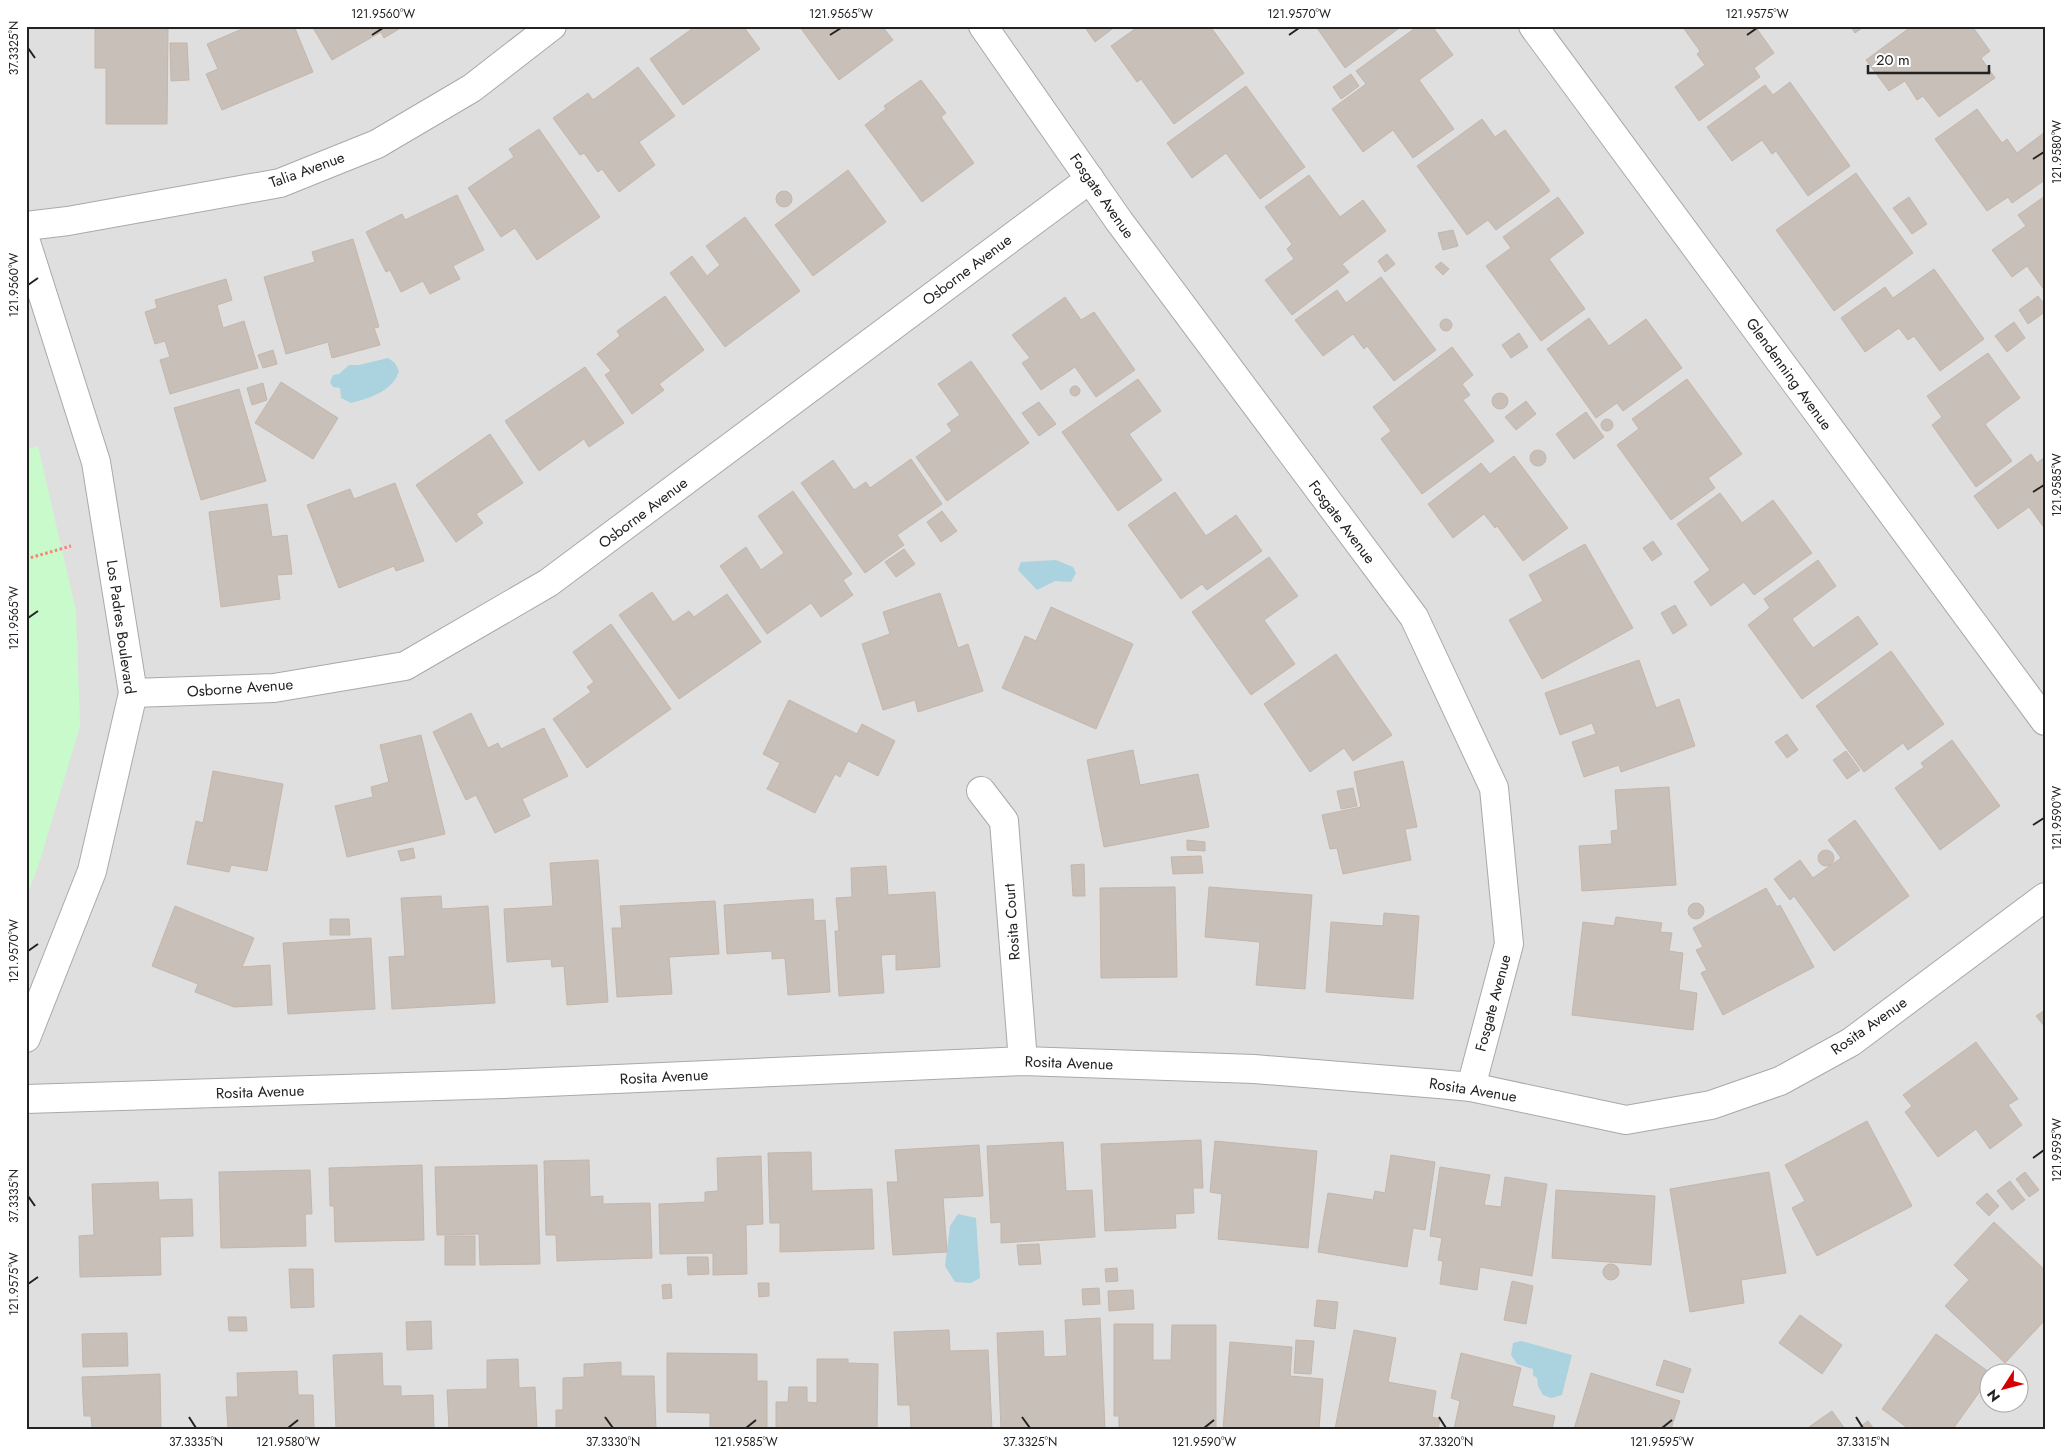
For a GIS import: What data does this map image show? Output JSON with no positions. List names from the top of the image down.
{
  "streets": {
    "street": [
      "Talia Avenue",
      "Fosgate Avenue",
      "Osborne Avenue",
      "Glendenning Avenue",
      "Los Padres Boulevard",
      "Rosita Court",
      "Rosita Avenue"
    ]
  },
  "crossings": [
    ["Fosgate Avenue", "Osborne Avenue"],
    ["Fosgate Avenue", "Rosita Avenue"],
    ["Osborne Avenue", "Los Padres Boulevard"],
    ["Rosita Court", "Rosita Avenue"]
  ],
  "scale_bar": "20 m",
  "north": "bottom left",
  "coordinates": [
    "121.9560°W",
    "121.9565°W",
    "121.9570°W",
    "121.9575°W",
    "37.3325°N",
    "121.9580°W",
    "121.9585°W",
    "121.9590°W",
    "121.9595°W",
    "37.3335°N",
    "37.3330°N",
    "37.3320°N",
    "37.3315°N"
  ]
}
